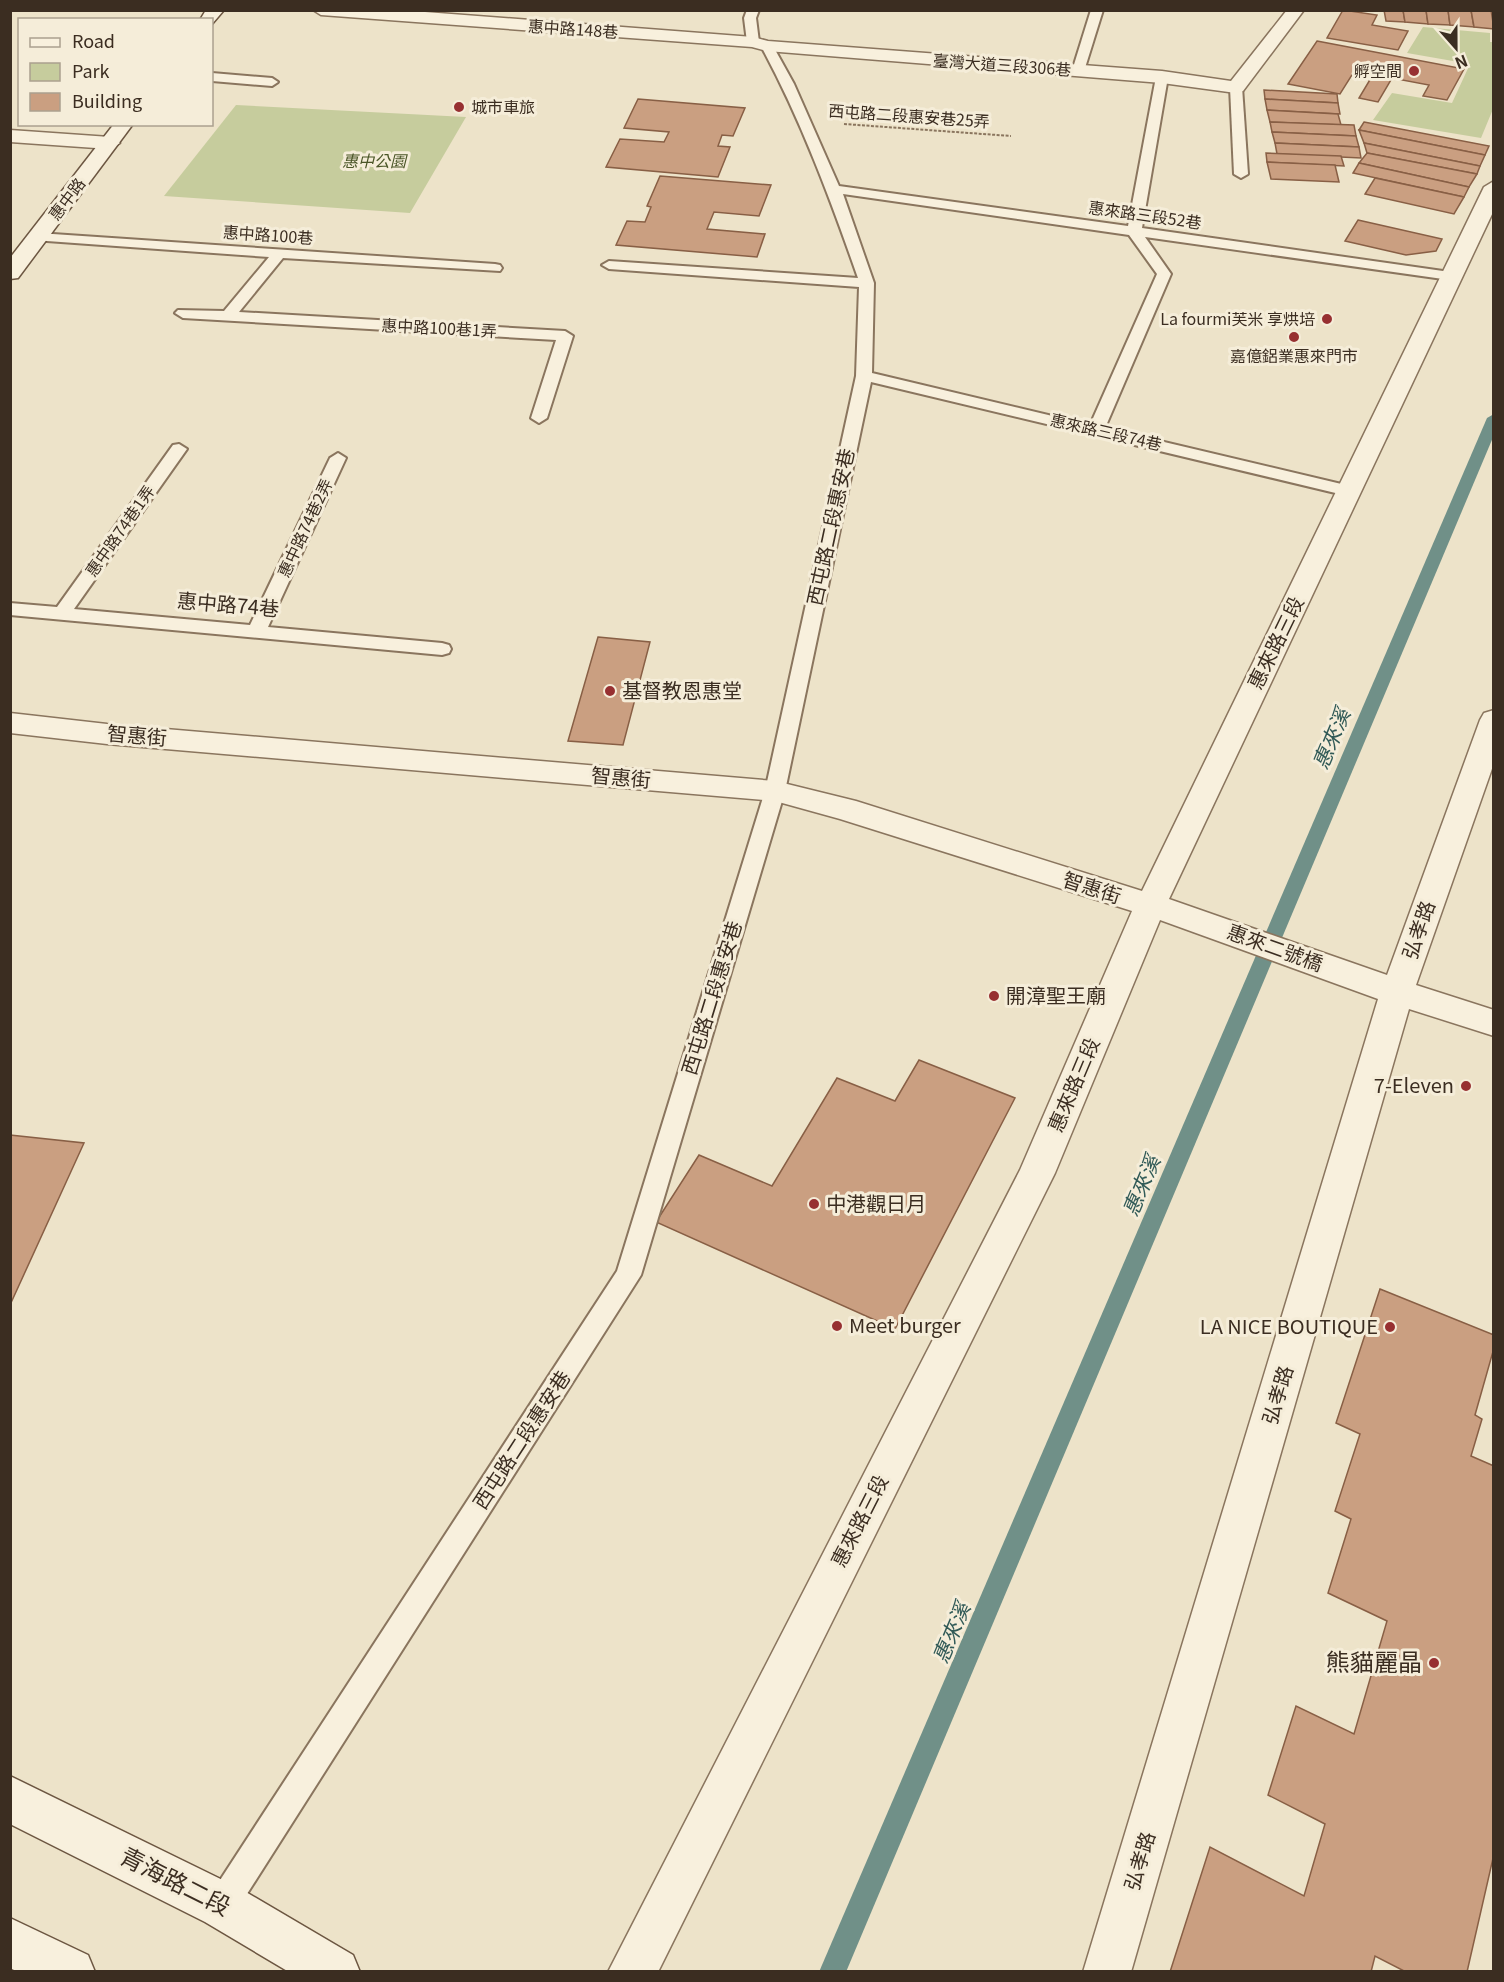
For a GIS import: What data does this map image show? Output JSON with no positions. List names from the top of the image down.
{
  "streets": {
    "street": [
      "惠中路148巷",
      "臺灣大道三段306巷",
      "惠中路",
      "惠來路三段",
      "智惠街",
      "弘孝路",
      "惠來二號橋",
      "青海路二段"
    ],
    "lane": [
      "惠來路三段52巷",
      "惠中路100巷",
      "惠中路100巷1弄",
      "惠來路三段74巷",
      "西屯路二段惠安巷",
      "惠中路74巷2弄",
      "惠中路74巷1弄",
      "惠中路74巷"
    ],
    "path": ["西屯路二段惠安巷25弄"]
  },
  "crossings": [
    ["惠中路148巷", "臺灣大道三段306巷"],
    ["惠中路148巷", "西屯路二段惠安巷"],
    ["臺灣大道三段306巷", "西屯路二段惠安巷"],
    ["西屯路二段惠安巷25弄", "西屯路二段惠安巷"],
    ["惠中路", "惠中路100巷"],
    ["惠來路三段52巷", "西屯路二段惠安巷"],
    ["惠來路三段52巷", "惠來路三段"],
    ["惠來路三段74巷", "西屯路二段惠安巷"],
    ["惠來路三段74巷", "惠來路三段"],
    ["西屯路二段惠安巷", "智惠街"],
    ["西屯路二段惠安巷", "青海路二段"],
    ["惠中路74巷2弄", "惠中路74巷"],
    ["惠中路74巷1弄", "惠中路74巷"],
    ["惠來路三段", "智惠街"],
    ["智惠街", "惠來二號橋"],
    ["弘孝路", "惠來二號橋"]
  ],
  "water": ["惠來溪"],
  "parks": ["惠中公園"],
  "places": [
    "孵空間",
    "城市車旅",
    "La fourmi芙米 享烘培",
    "嘉億鋁業惠來門市",
    "基督教恩惠堂",
    "開漳聖王廟",
    "7-Eleven",
    "中港觀日月",
    "Meet burger",
    "LA NICE BOUTIQUE",
    "熊貓麗晶"
  ],
  "legend": ["Road", "Park", "Building"],
  "north": "bottom"
}
